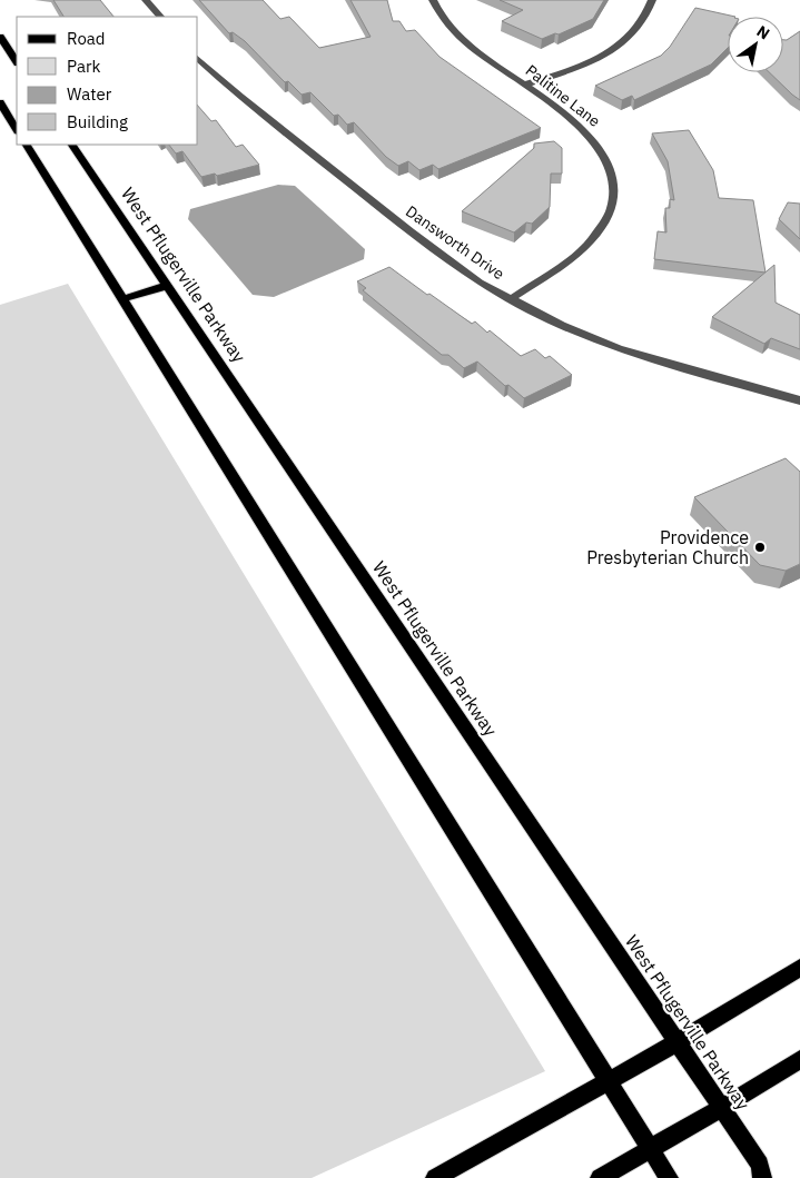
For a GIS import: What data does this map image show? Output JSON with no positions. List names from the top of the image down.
{
  "streets": {
    "main road": ["West Pflugerville Parkway"],
    "street": ["Palitine Lane", "Dansworth Drive"]
  },
  "crossings": [
    ["Palitine Lane", "Dansworth Drive"]
  ],
  "places": ["Providence Presbyterian Church"],
  "legend": [
    "Road",
    "Park",
    "Water",
    "Building"
  ],
  "north": "top right"
}
